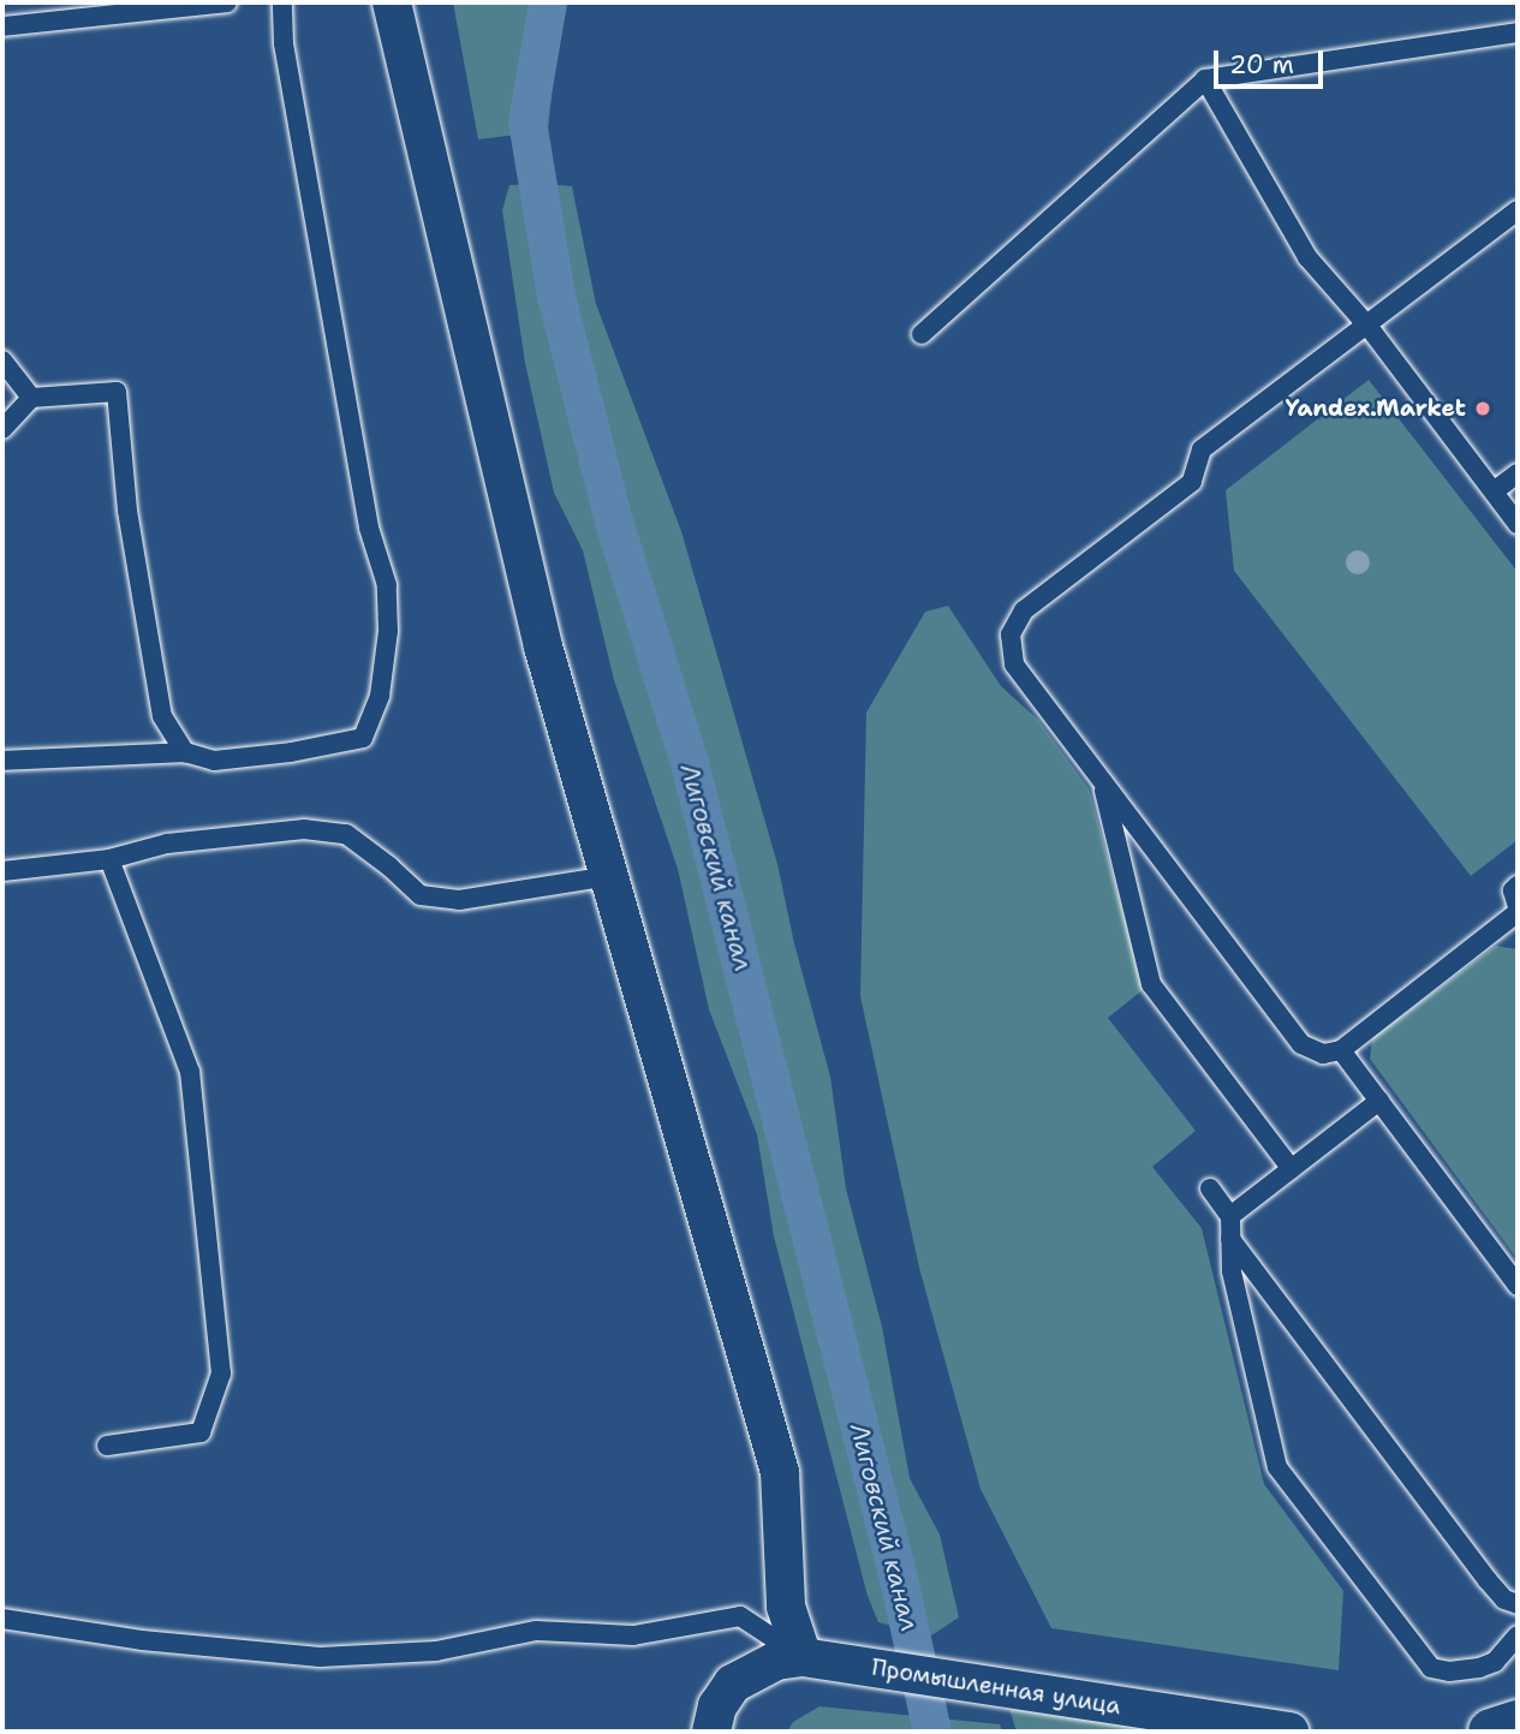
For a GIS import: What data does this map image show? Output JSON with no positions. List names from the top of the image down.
{
  "streets": {
    "street": ["Промышленная улица"]
  },
  "water": ["Лиговский канал"],
  "places": ["Yandex.Market"],
  "scale_bar": "20 m"
}
